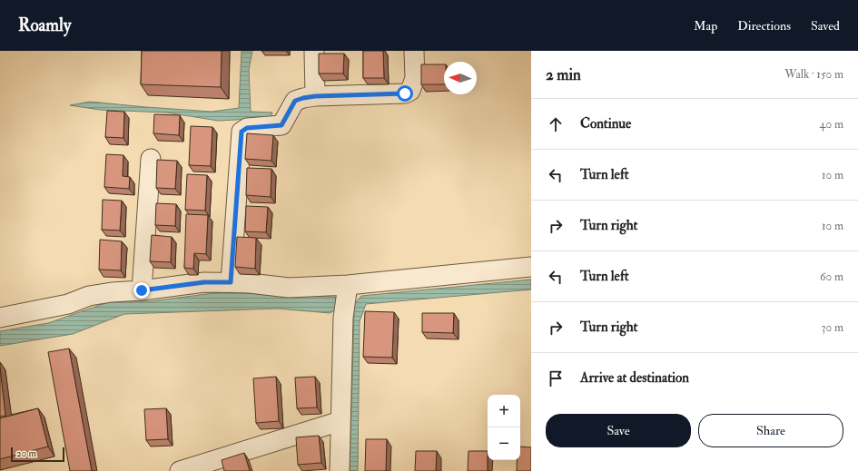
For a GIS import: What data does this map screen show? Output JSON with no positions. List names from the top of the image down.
{
  "scale_bar": "20 m",
  "north": "left",
  "page": {
    "header": "Roamly",
    "nav": ["Map", "Directions", "Saved"],
    "heading": ["2 min", "Walk · 150 m"],
    "list": [
      ["Continue", "40 m"],
      ["Turn left", "10 m"],
      ["Turn right", "10 m"],
      ["Turn left", "60 m"],
      ["Turn right", "30 m"],
      "Arrive at destination"
    ],
    "map_buttons": ["+", "−"],
    "buttons": ["Save", "Share"],
    "scale": "20 m"
  }
}
